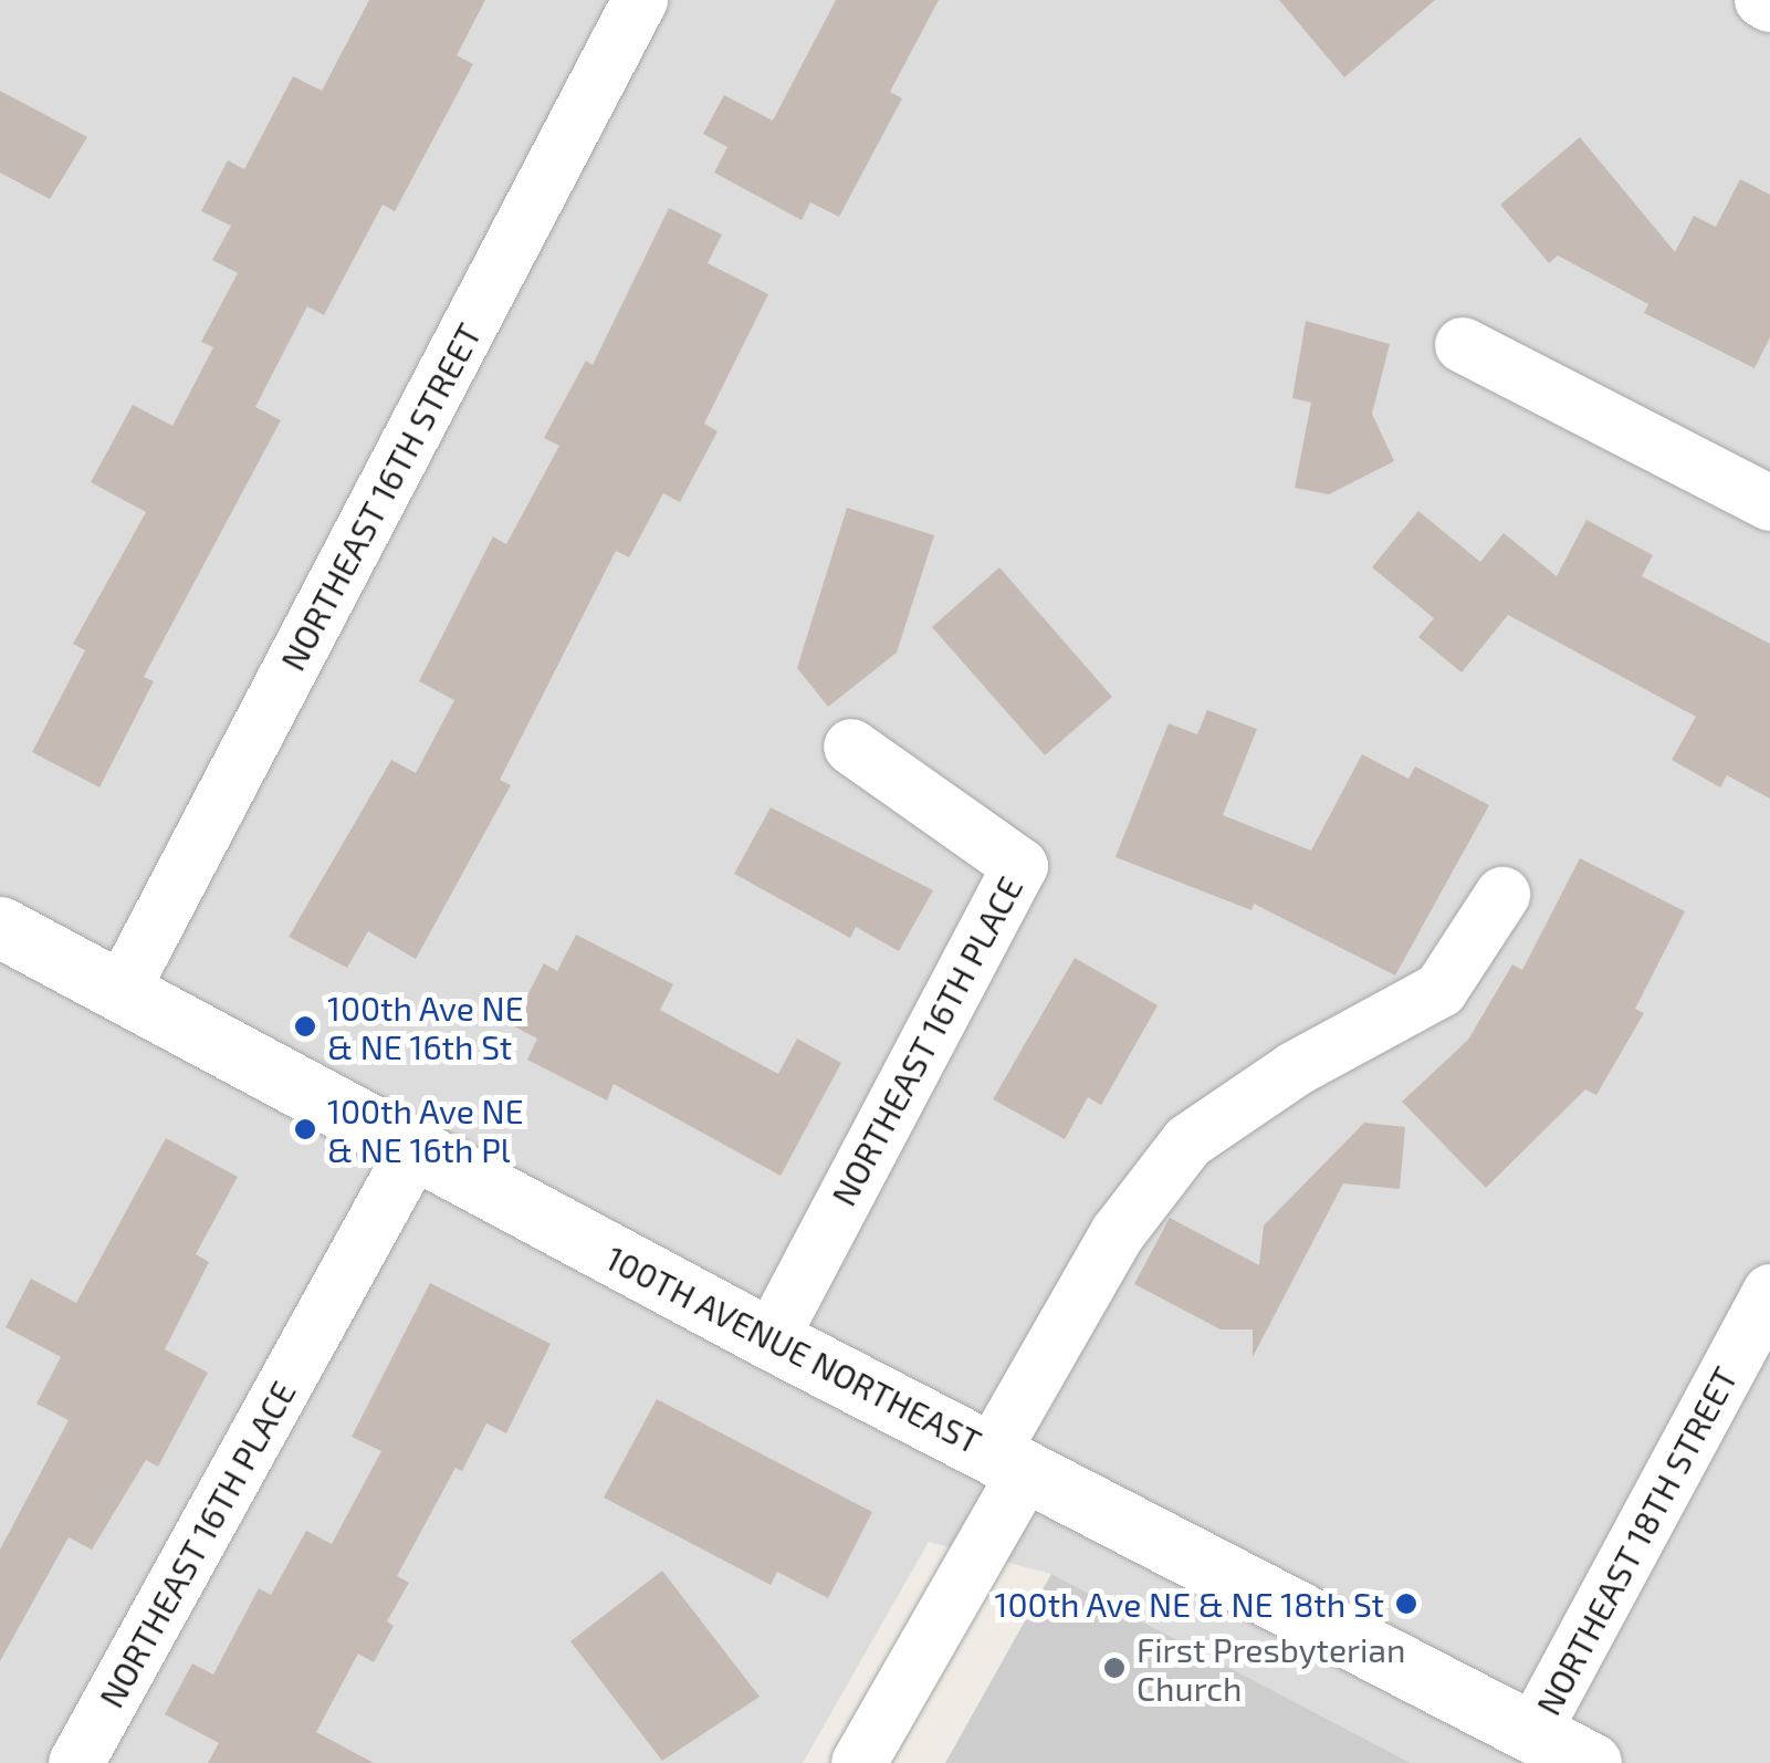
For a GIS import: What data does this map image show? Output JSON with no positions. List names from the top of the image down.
{
  "streets": {
    "street": [
      "NORTHEAST 16TH STREET",
      "NORTHEAST 16TH PLACE",
      "100TH AVENUE NORTHEAST",
      "NORTHEAST 18TH STREET"
    ]
  },
  "crossings": [
    ["NORTHEAST 16TH STREET", "100TH AVENUE NORTHEAST"],
    ["NORTHEAST 16TH PLACE", "100TH AVENUE NORTHEAST"],
    ["100TH AVENUE NORTHEAST", "NORTHEAST 18TH STREET"]
  ],
  "places": [
    "100th Ave NE & NE 16th St",
    "100th Ave NE & NE 16th Pl",
    "100th Ave NE & NE 18th St",
    "First Presbyterian Church"
  ]
}
